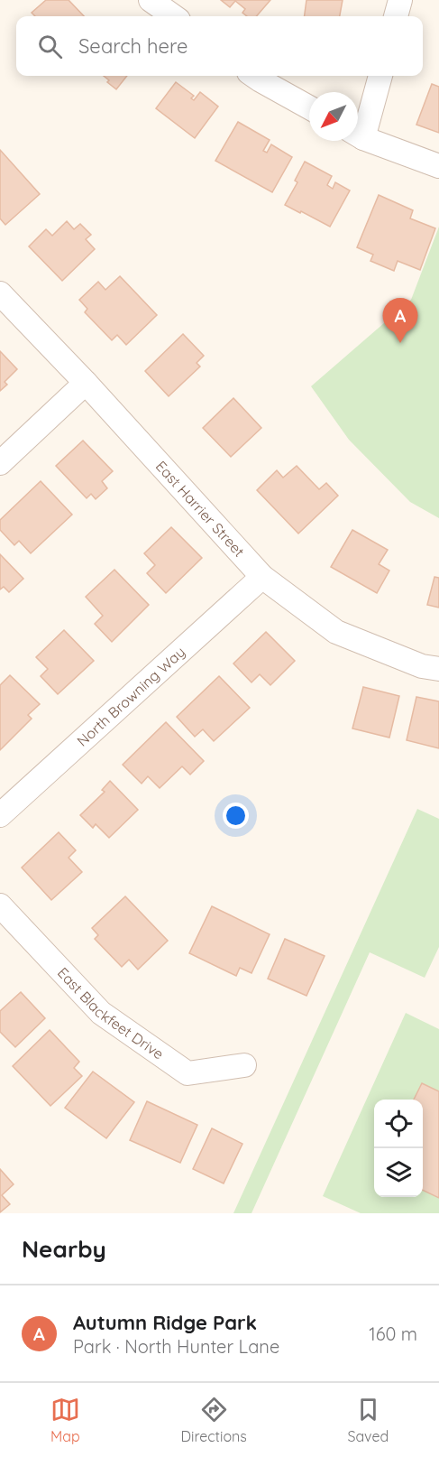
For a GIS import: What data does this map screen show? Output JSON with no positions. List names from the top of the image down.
{
  "streets": {
    "street": ["East Harrier Street", "North Browning Way", "East Blackfeet Drive"]
  },
  "crossings": [
    ["East Harrier Street", "North Browning Way"]
  ],
  "north": "bottom left",
  "page": {
    "search": "Search here",
    "pins": "A",
    "heading": "Nearby",
    "list": [
      {
        "mark": "A",
        "name": "Autumn Ridge Park",
        "note": "Park · North Hunter Lane",
        "value": "160 m"
      }
    ],
    "nav": ["Map", "Directions", "Saved"]
  }
}
